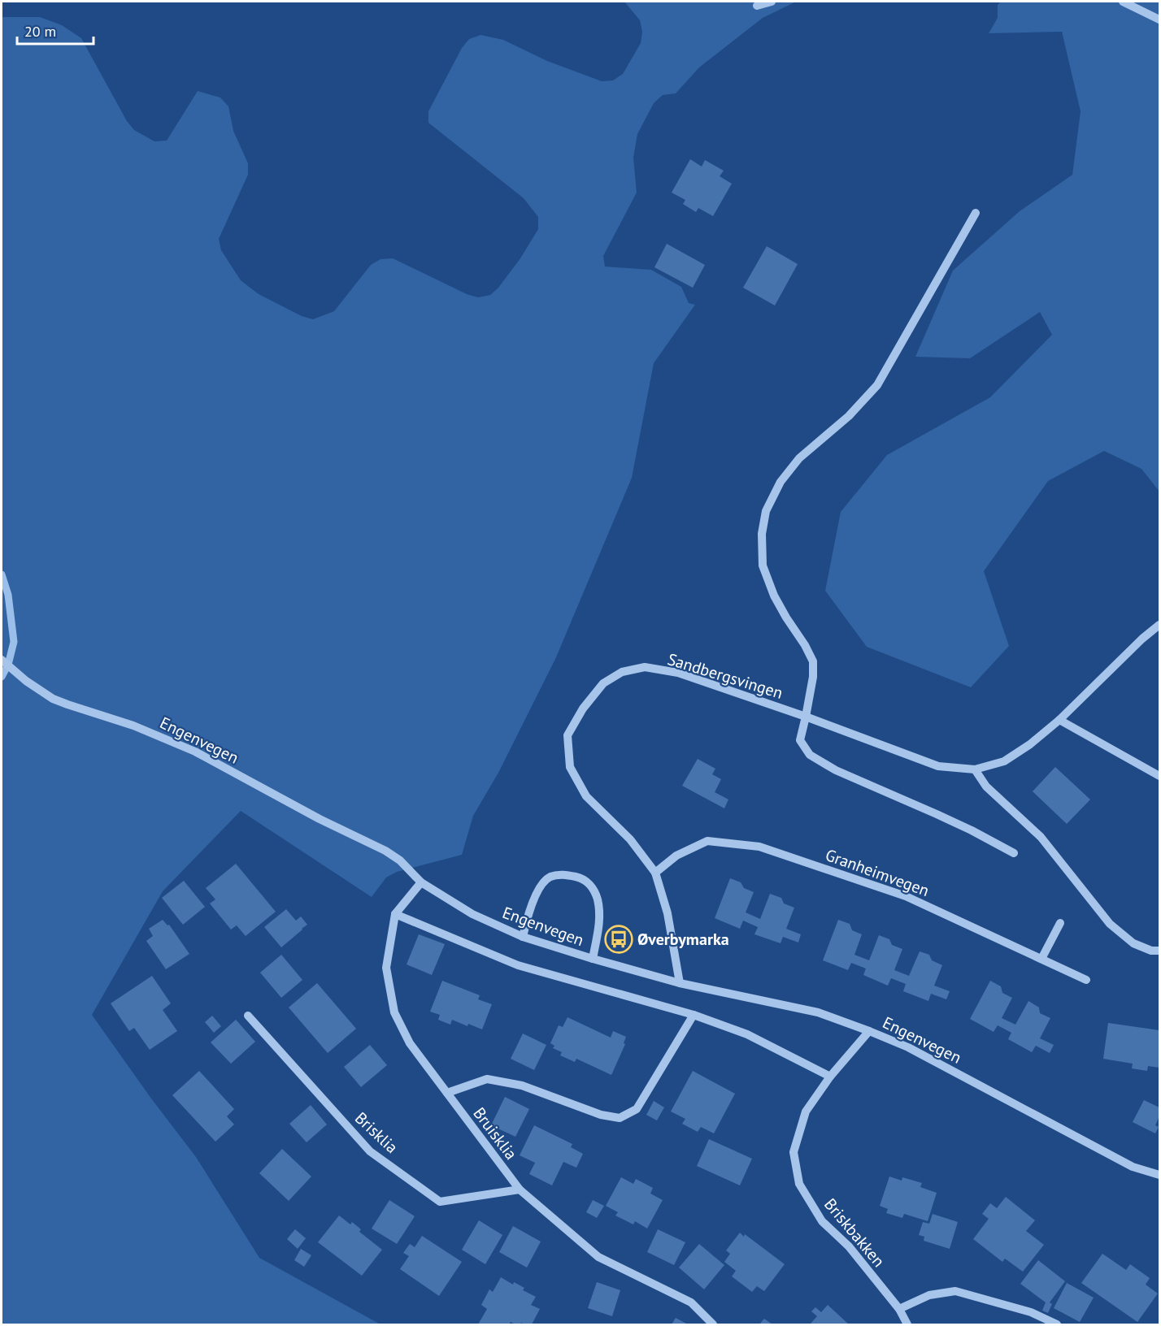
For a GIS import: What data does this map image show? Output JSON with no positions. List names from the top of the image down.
{
  "streets": {
    "street": [
      "Sandbergsvingen",
      "Engenvegen",
      "Granheimvegen",
      "Brisklia",
      "Bruisklia",
      "Briskbakken"
    ]
  },
  "crossings": [
    ["Sandbergsvingen", "Engenvegen"],
    ["Sandbergsvingen", "Granheimvegen"],
    ["Engenvegen", "Bruisklia"],
    ["Engenvegen", "Briskbakken"],
    ["Brisklia", "Bruisklia"]
  ],
  "places": {
    "bus stop": ["Øverbymarka"]
  },
  "scale_bar": "20 m"
}
